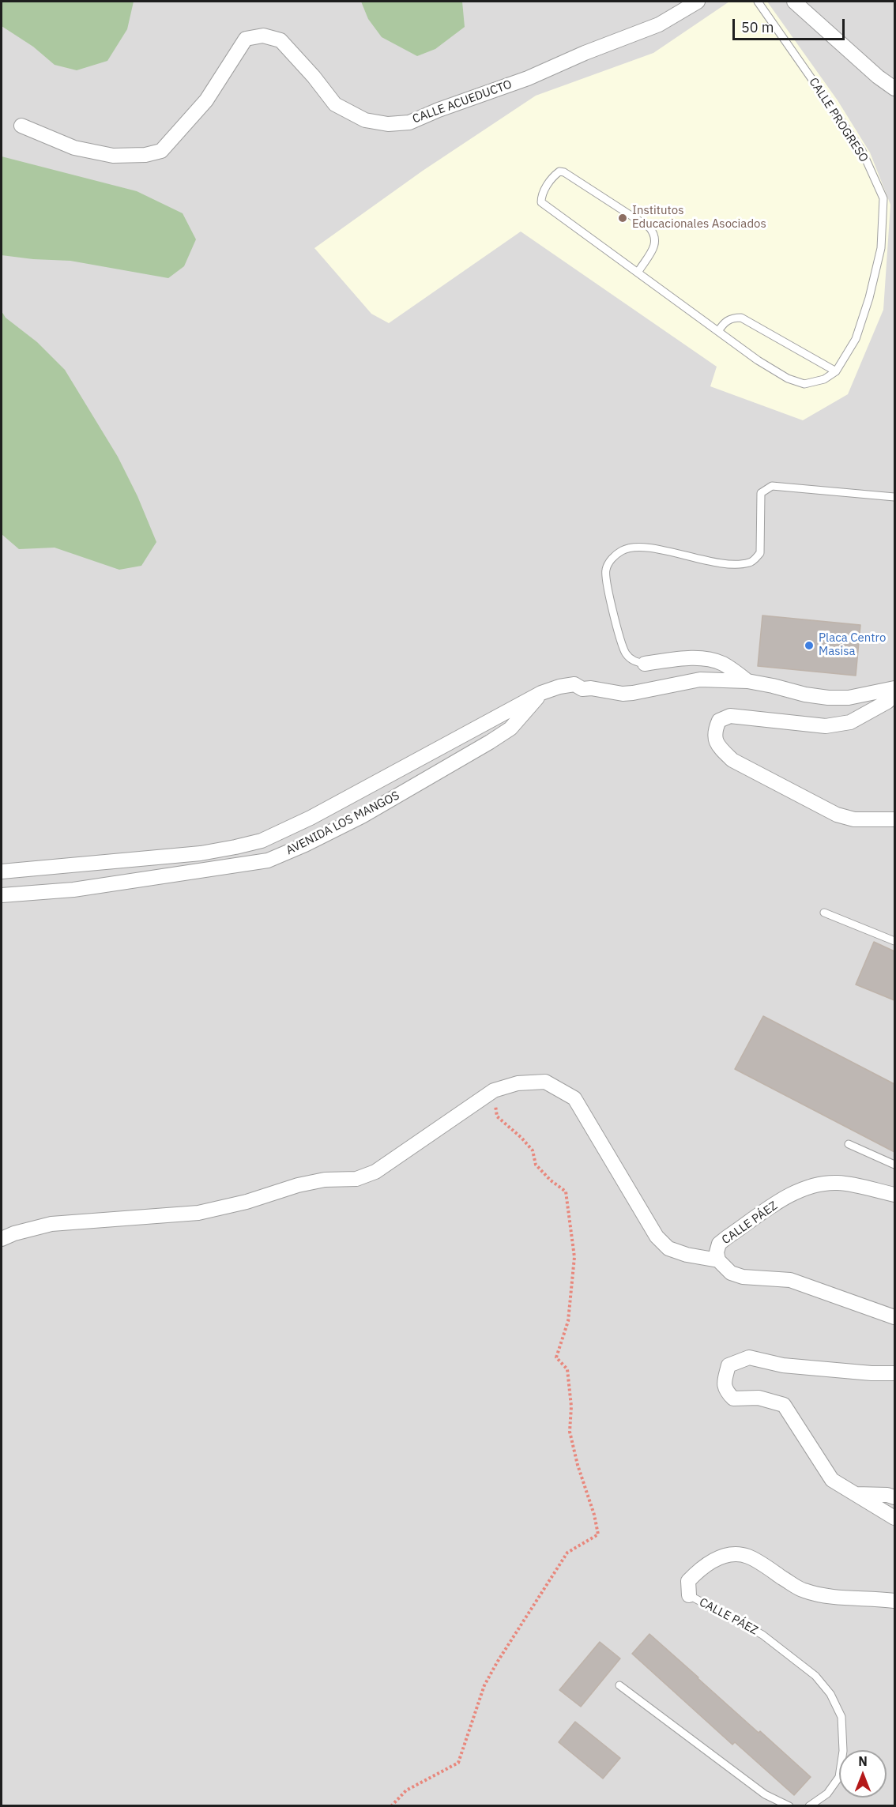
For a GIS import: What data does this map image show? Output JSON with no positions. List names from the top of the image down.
{
  "streets": {
    "street": ["CALLE ACUEDUCTO", "AVENIDA LOS MANGOS", "CALLE PÁEZ"],
    "lane": ["CALLE PROGRESO"]
  },
  "places": ["Institutos Educacionales Asociados", "Placa Centro Masisa"],
  "scale_bar": "50 m",
  "north": "top"
}
